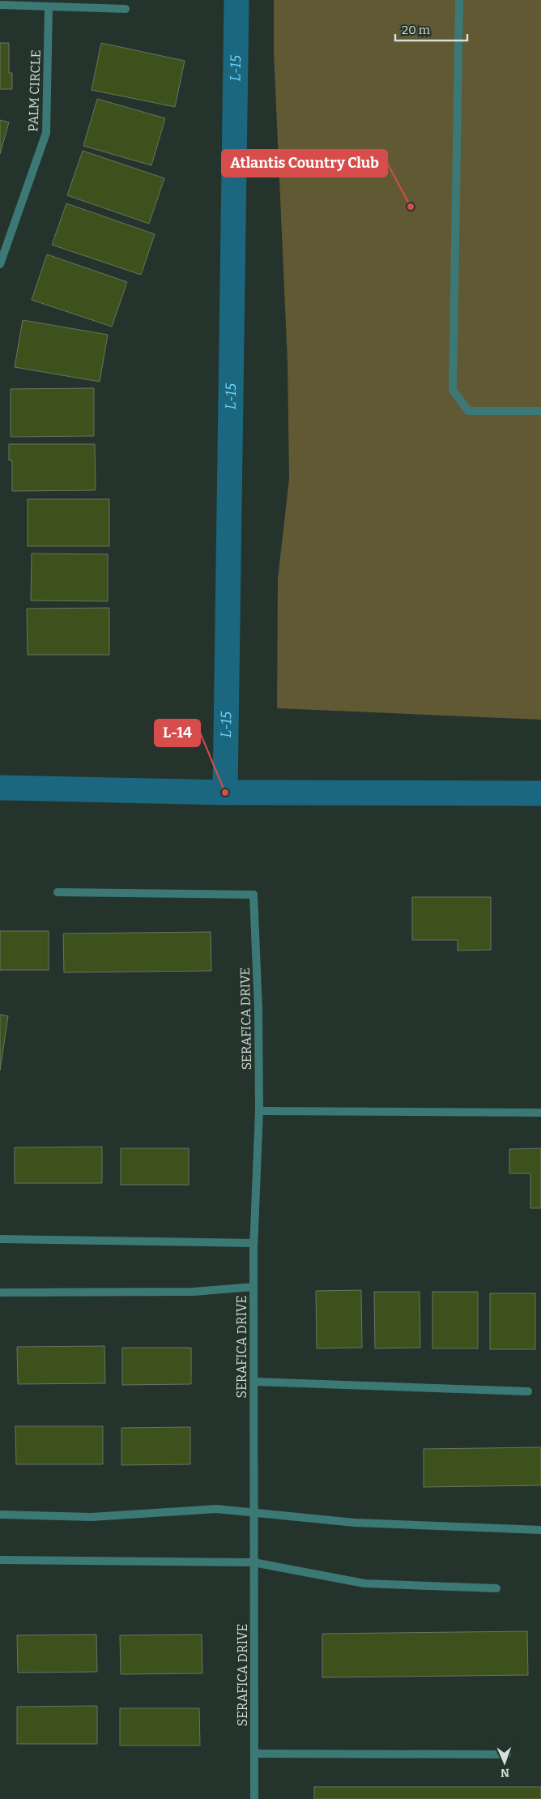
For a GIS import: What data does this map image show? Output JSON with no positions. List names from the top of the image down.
{
  "streets": {
    "street": ["PALM CIRCLE", "SERAFICA DRIVE"]
  },
  "water": ["L-15"],
  "places": ["Atlantis Country Club", "L-14"],
  "scale_bar": "20 m",
  "north": "bottom"
}
